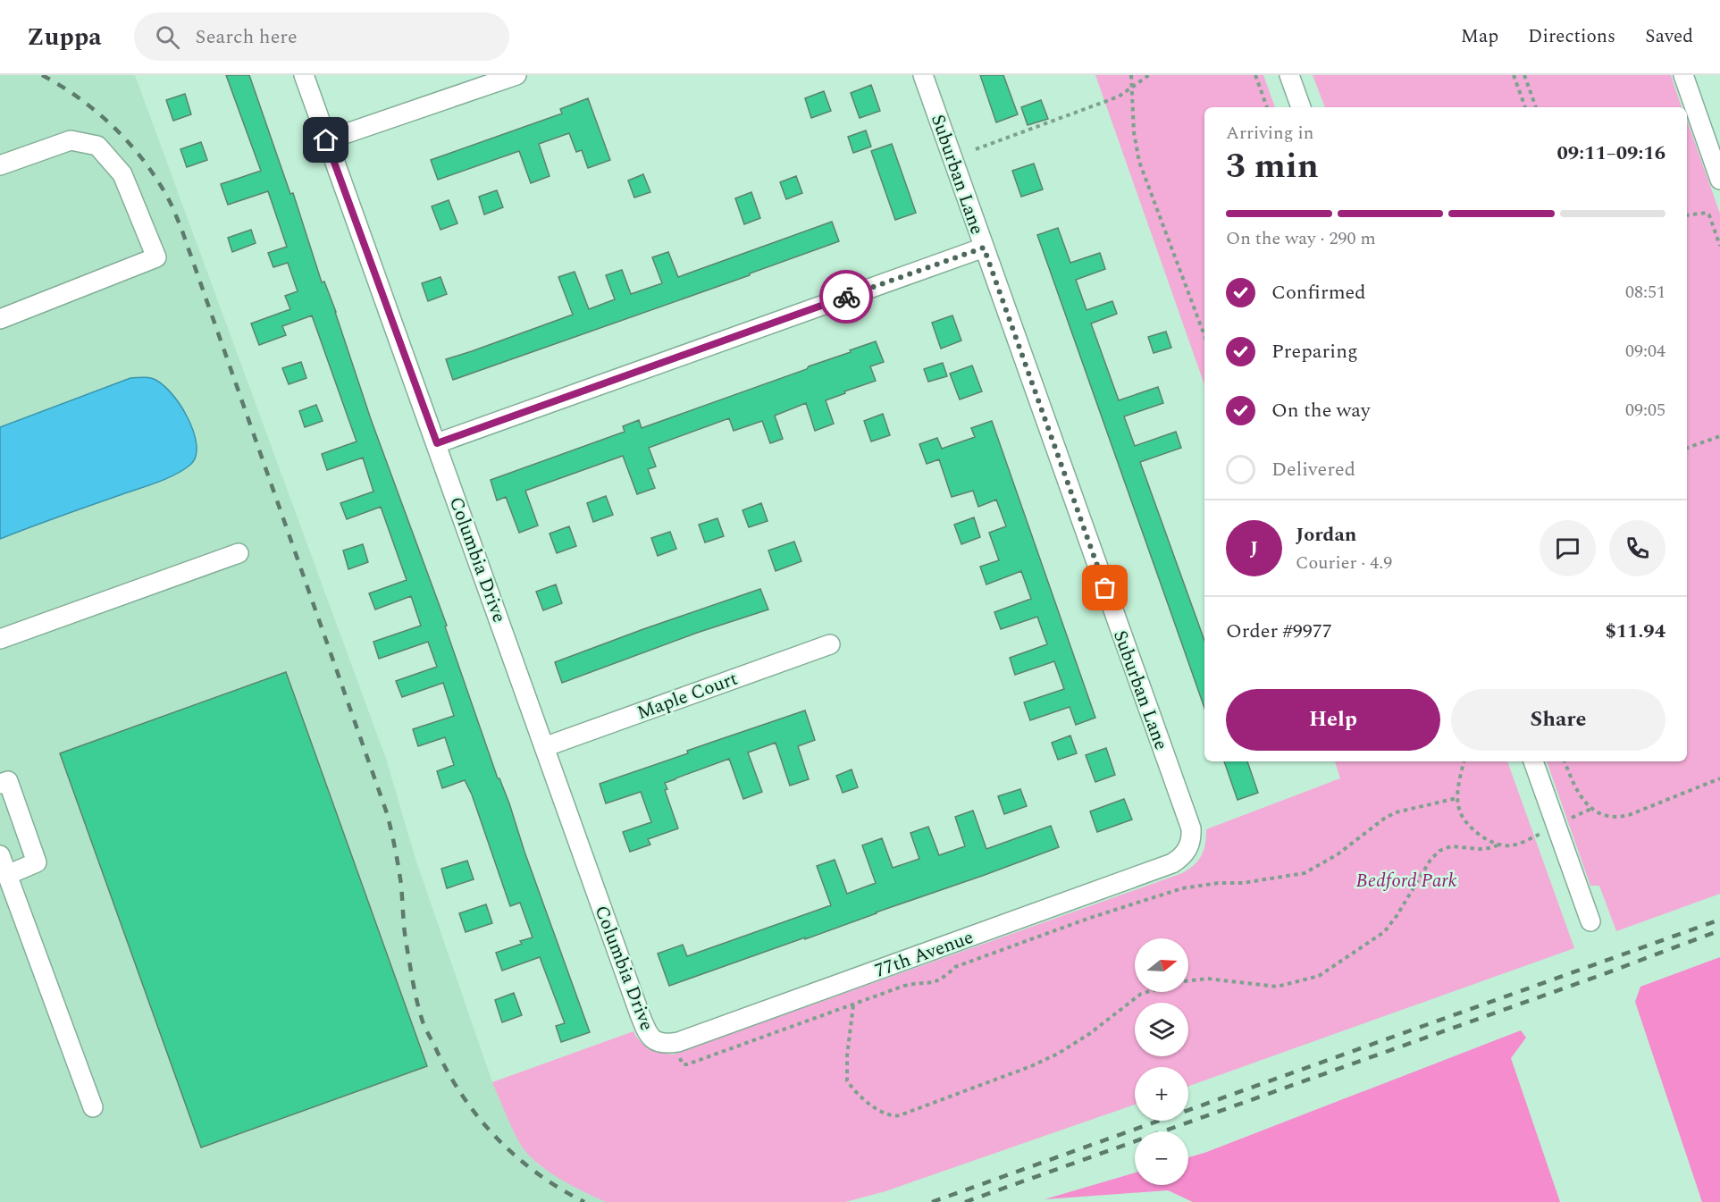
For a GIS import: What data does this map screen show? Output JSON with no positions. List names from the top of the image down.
{
  "streets": {
    "street": [
      "Suburban Lane",
      "Columbia Drive",
      "Maple Court",
      "77th Avenue"
    ]
  },
  "crossings": [
    ["Suburban Lane", "77th Avenue"],
    ["Columbia Drive", "Maple Court"],
    ["Columbia Drive", "77th Avenue"]
  ],
  "parks": ["Bedford Park"],
  "north": "right",
  "page": {
    "header": "Zuppa",
    "search": "Search here",
    "nav": ["Map", "Directions", "Saved"],
    "heading": ["3 min", "Arriving in", "09:11–09:16"],
    "panel": [
      "Jordan",
      "Courier · 4.9",
      "Order #9977",
      "$11.94"
    ],
    "bar": "On the way · 290 m",
    "list": [
      ["Confirmed", "08:51"],
      ["Preparing", "09:04"],
      ["On the way", "09:05"],
      "Delivered"
    ],
    "round": "J",
    "buttons": ["Help", "Share"],
    "map_buttons": ["+", "−"]
  }
}
